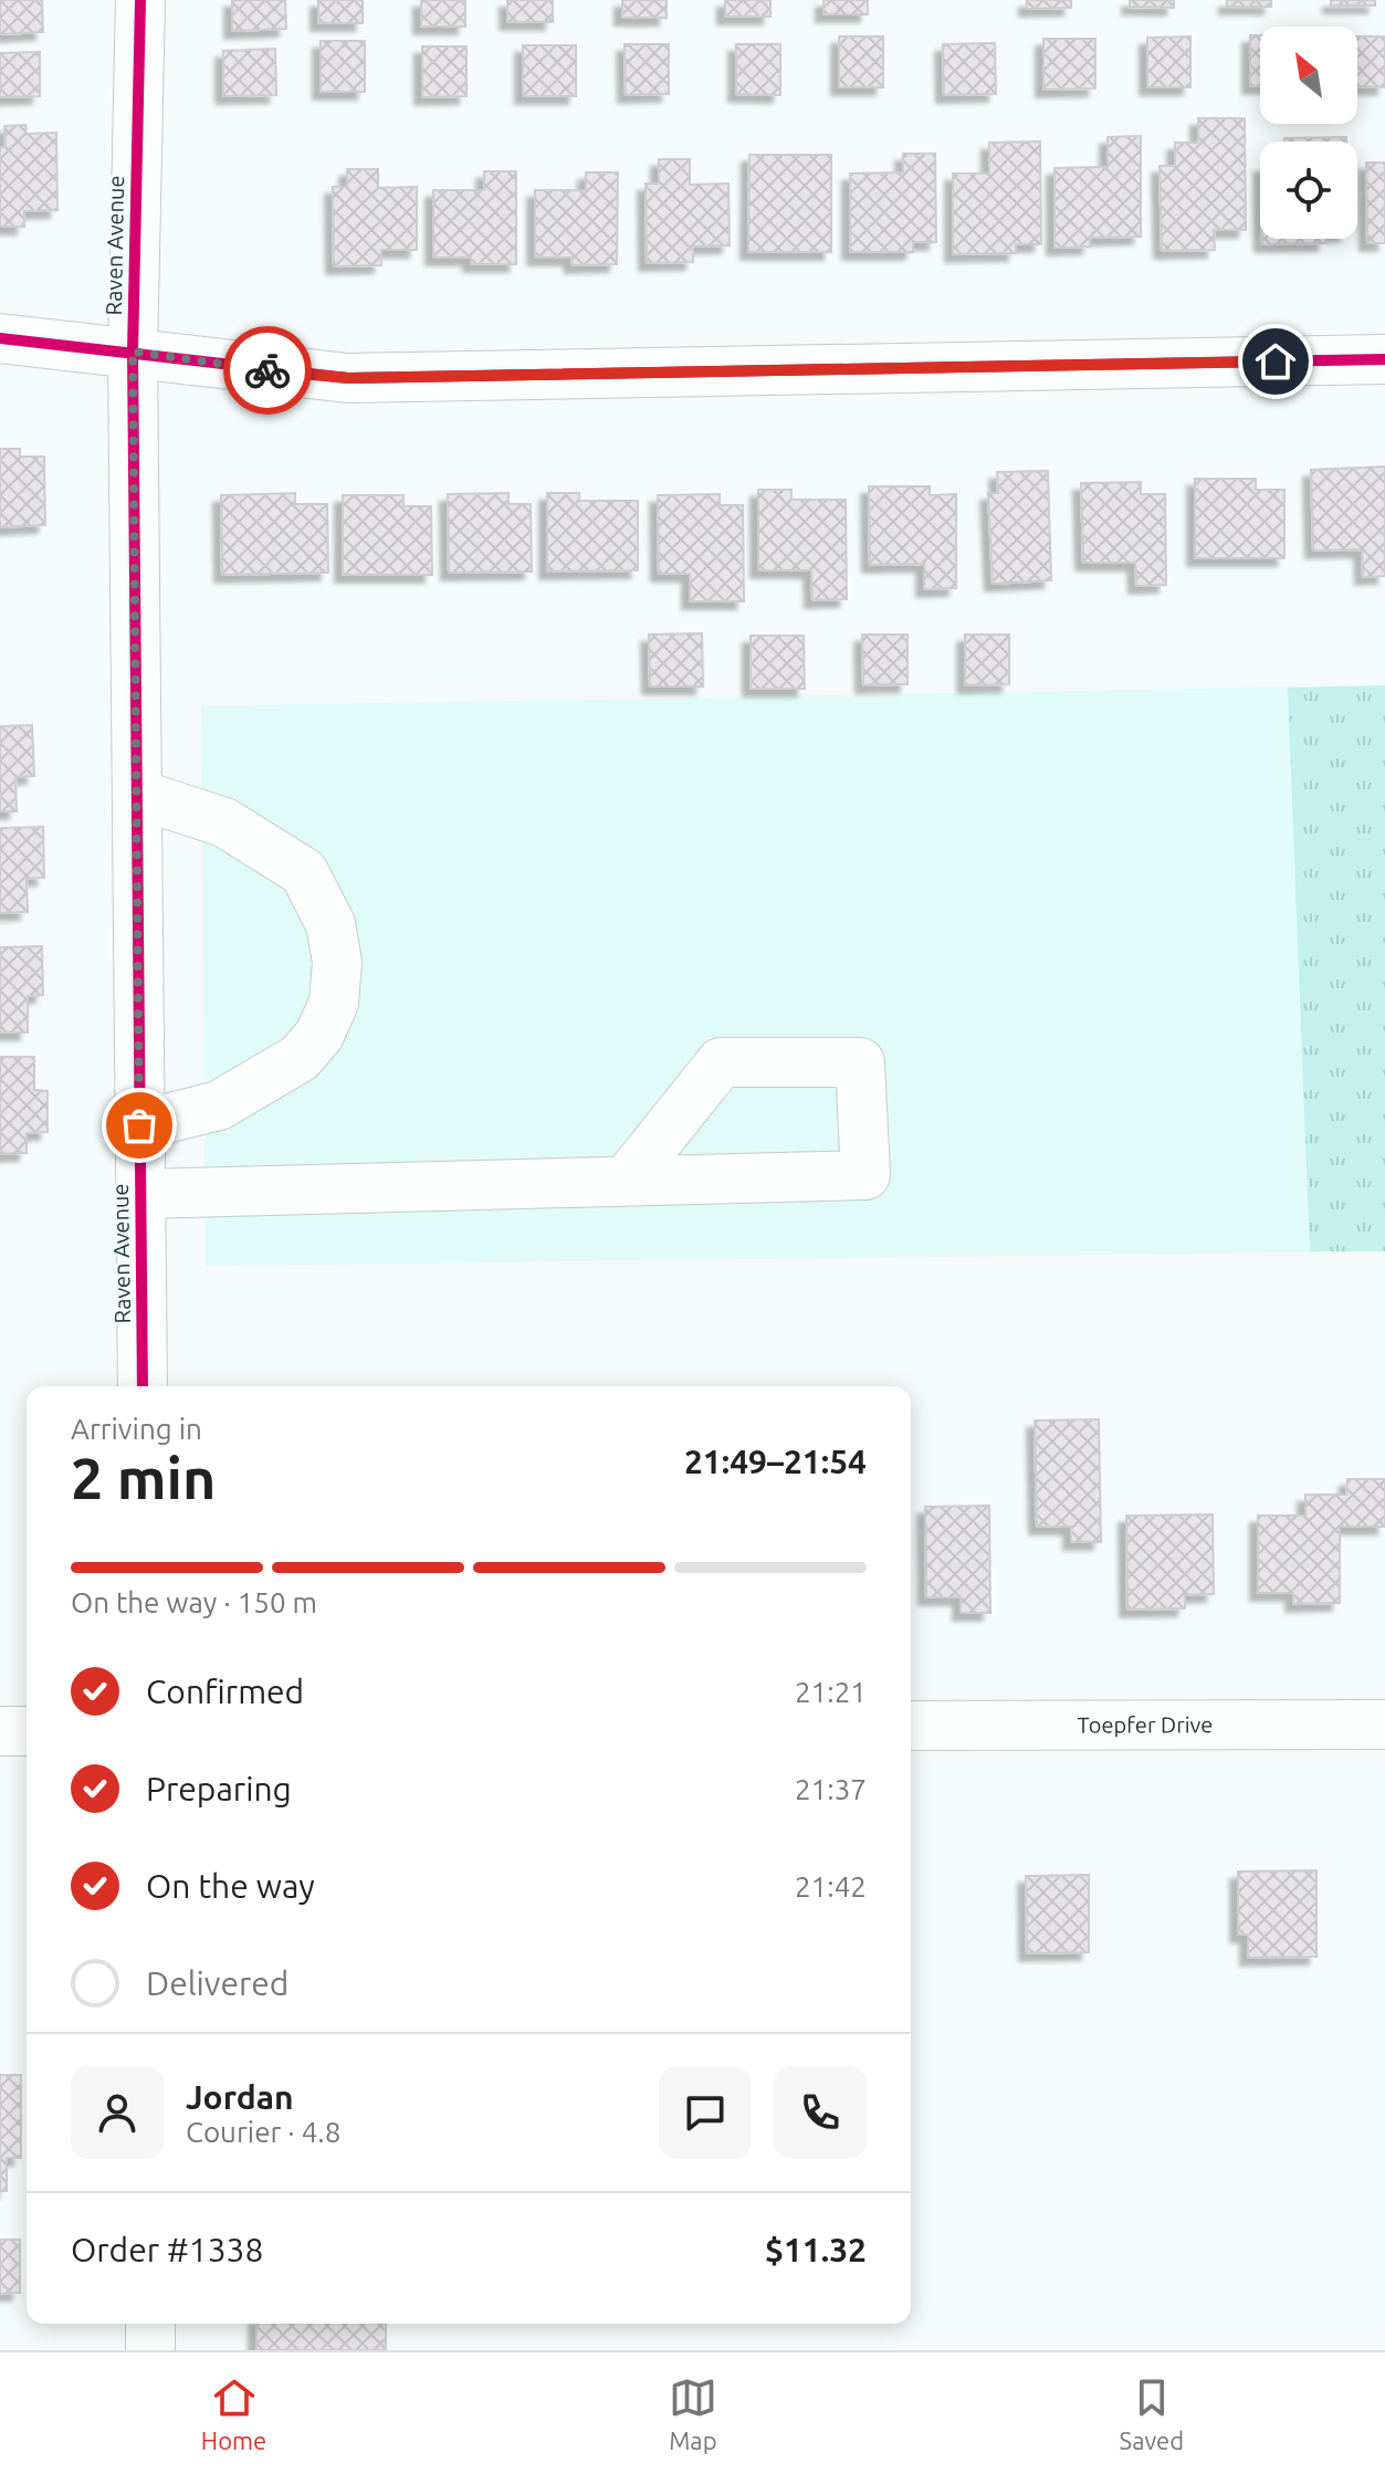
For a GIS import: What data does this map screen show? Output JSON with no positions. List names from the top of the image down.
{
  "streets": {
    "street": ["Raven Avenue", "Toepfer Drive"]
  },
  "north": "top left",
  "page": {
    "heading": ["2 min", "Arriving in", "21:49–21:54"],
    "panel": [
      "Jordan",
      "Courier · 4.8",
      "Order #1338",
      "$11.32"
    ],
    "bar": "On the way · 150 m",
    "list": [
      ["Confirmed", "21:21"],
      ["Preparing", "21:37"],
      ["On the way", "21:42"],
      "Delivered"
    ],
    "tabs": ["Home", "Map", "Saved"]
  }
}
